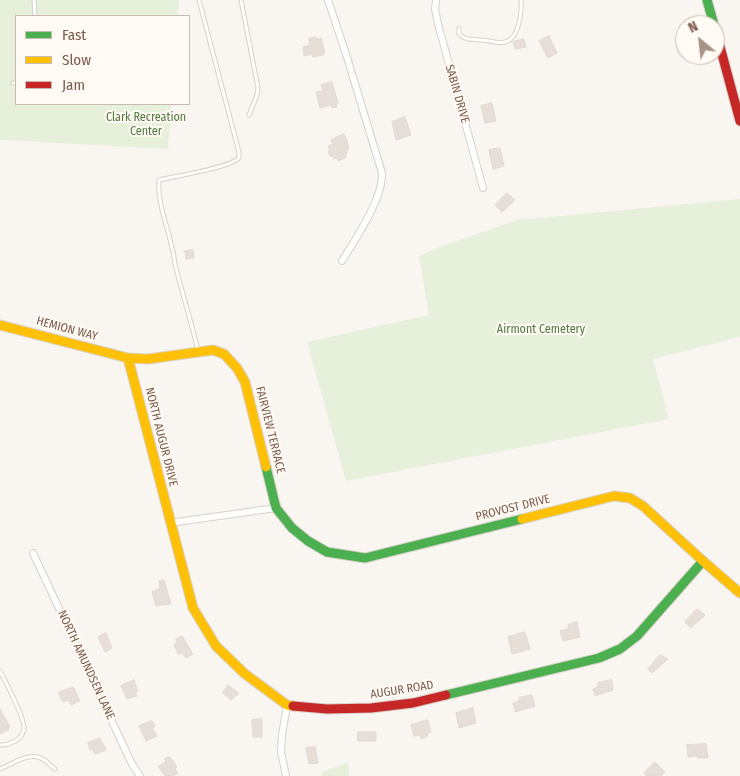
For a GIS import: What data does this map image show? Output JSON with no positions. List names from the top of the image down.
{
  "streets": {
    "street": [
      "SABIN DRIVE",
      "HEMION WAY",
      "FAIRVIEW TERRACE",
      "NORTH AUGUR DRIVE",
      "PROVOST DRIVE",
      "NORTH AMUNDSEN LANE",
      "AUGUR ROAD"
    ]
  },
  "crossings": [
    ["HEMION WAY", "FAIRVIEW TERRACE"],
    ["HEMION WAY", "NORTH AUGUR DRIVE"],
    ["FAIRVIEW TERRACE", "NORTH AUGUR DRIVE"],
    ["FAIRVIEW TERRACE", "PROVOST DRIVE"],
    ["PROVOST DRIVE", "AUGUR ROAD"]
  ],
  "parks": ["Clark Recreation Center", "Airmont Cemetery"],
  "legend": ["Fast", "Slow", "Jam"],
  "north": "top left"
}
